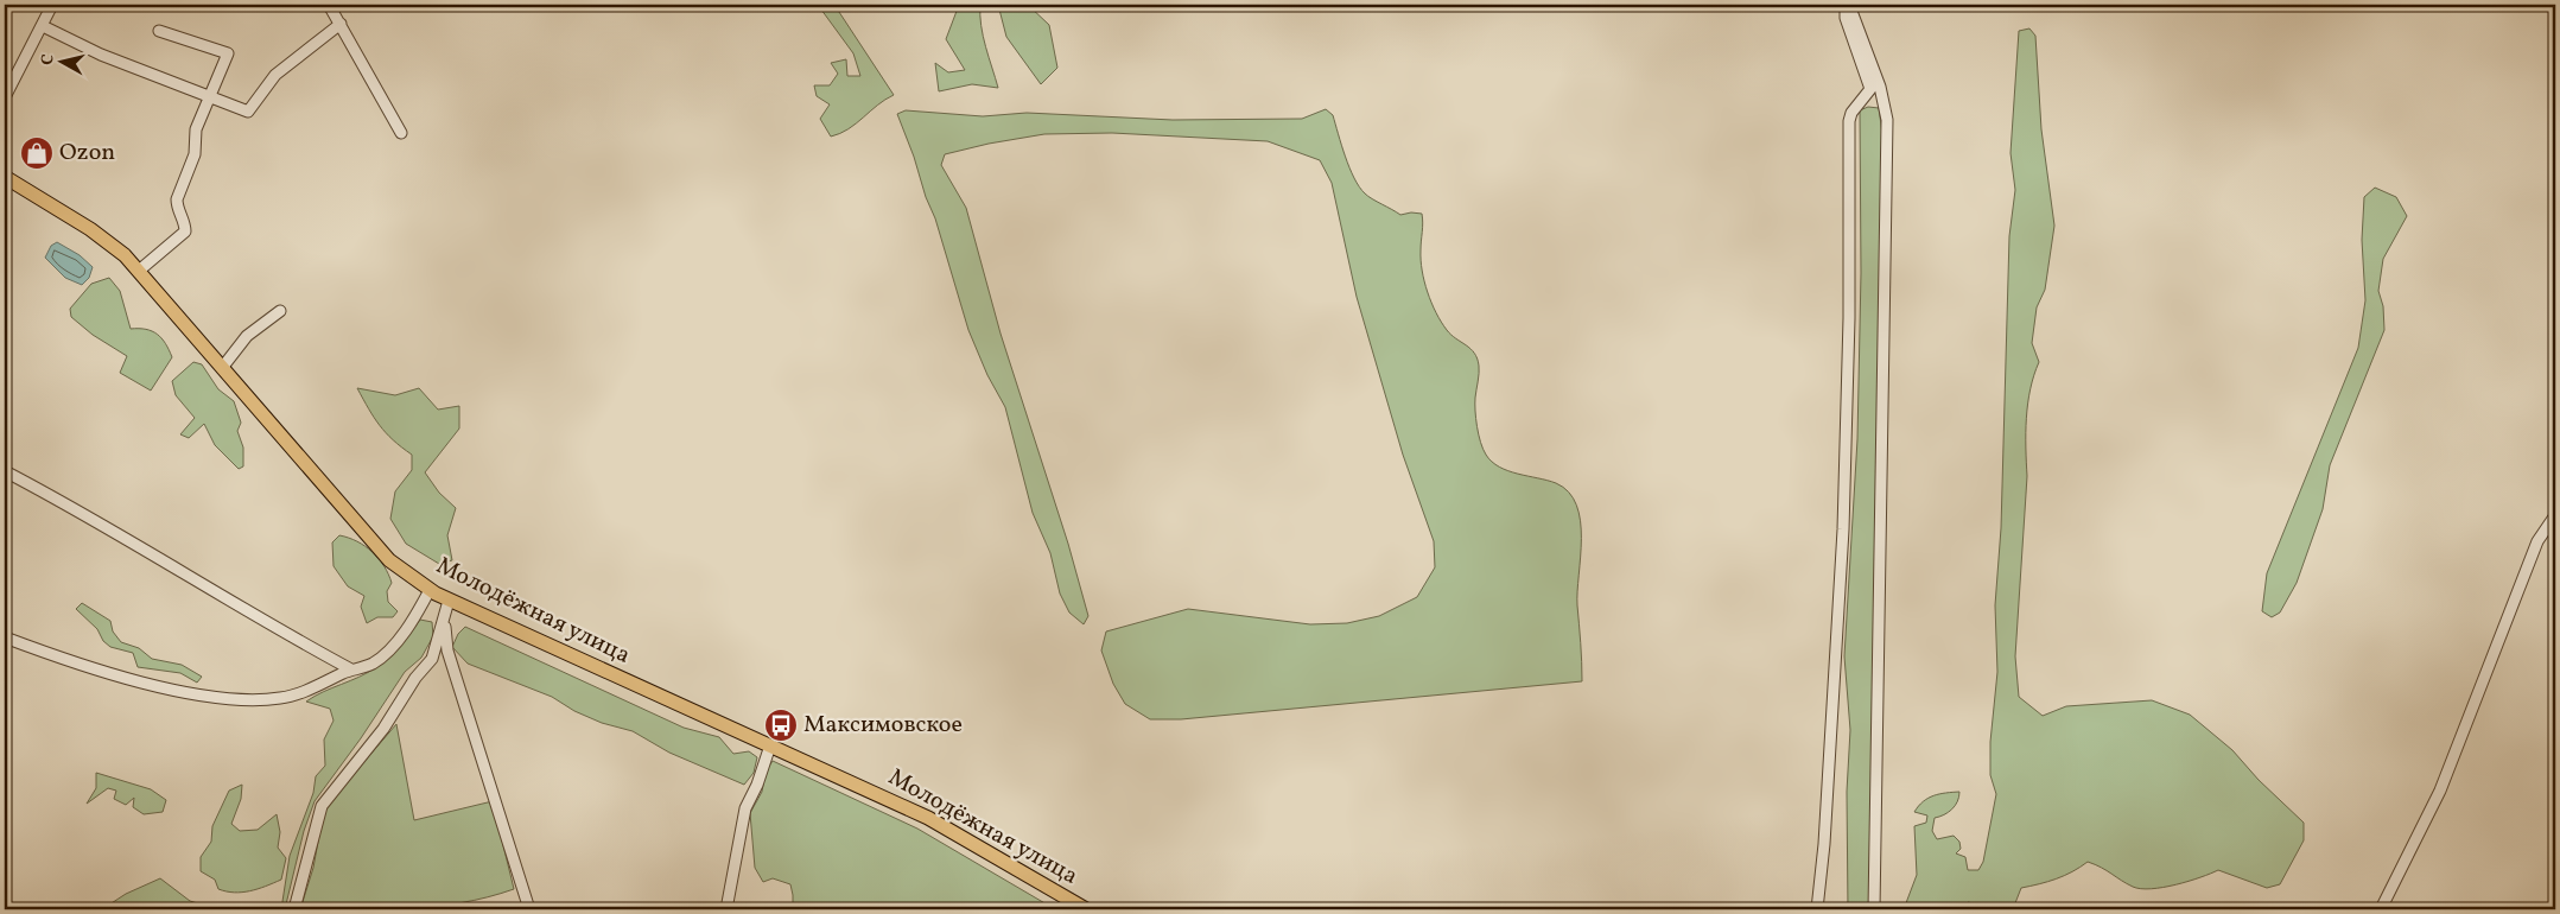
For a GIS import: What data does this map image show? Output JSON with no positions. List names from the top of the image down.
{
  "streets": {
    "main road": ["Молодёжная улица"]
  },
  "places": {
    "shop": ["Ozon"],
    "bus stop": ["Максимовское"]
  },
  "north": "left"
}
